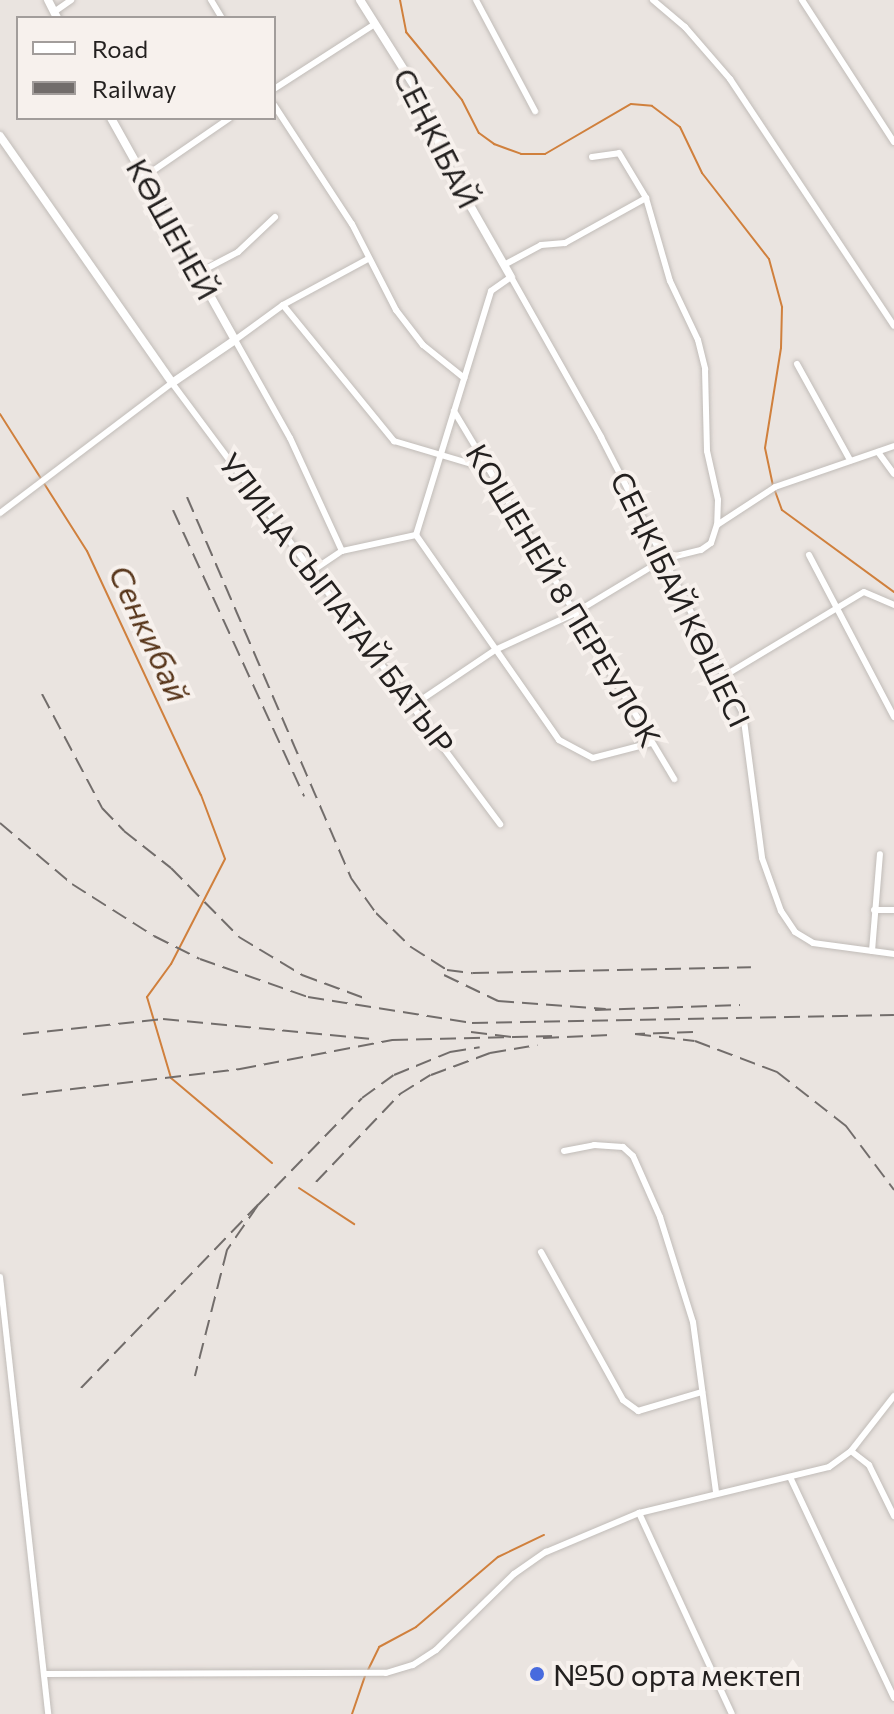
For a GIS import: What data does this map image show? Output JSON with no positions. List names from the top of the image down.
{
  "streets": {
    "street": [
      "СЕҢКІБАЙ",
      "КӨШЕНЕЙ",
      "КОШЕНЕЙ 8 ПЕРЕУЛОК",
      "СЕҢКІБАЙ КӨШЕСІ",
      "УЛИЦА СЫПАТАЙ БАТЫР"
    ]
  },
  "crossings": [
    ["СЕҢКІБАЙ", "СЕҢКІБАЙ КӨШЕСІ"]
  ],
  "water": ["Сенкибай"],
  "places": ["№50 орта мектеп"],
  "legend": ["Road", "Railway"]
}
